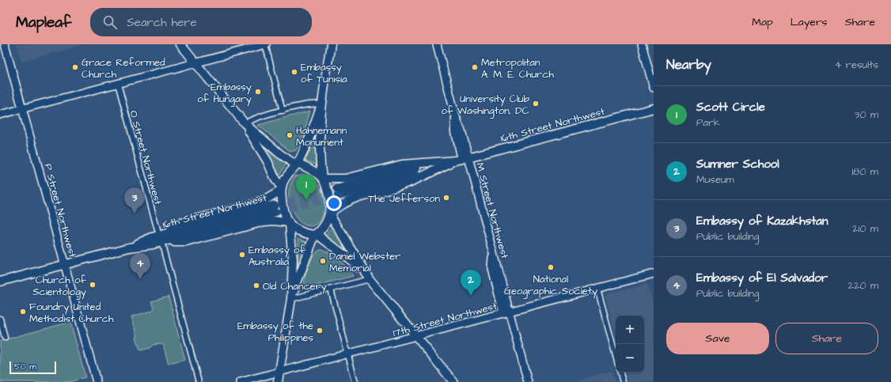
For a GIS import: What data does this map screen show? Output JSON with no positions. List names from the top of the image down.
{
  "streets": {
    "main road": [
      "16th Street Northwest",
      "P Street Northwest",
      "M Street Northwest",
      "17th Street Northwest"
    ],
    "street": ["O Street Northwest"]
  },
  "crossings": [
    ["16th Street Northwest", "O Street Northwest"],
    ["16th Street Northwest", "P Street Northwest"],
    ["16th Street Northwest", "M Street Northwest"],
    ["M Street Northwest", "17th Street Northwest"]
  ],
  "places": [
    "Grace Reformed Church",
    "Metropolitan A. M. E. Church",
    "Embassy of Tunisia",
    "Embassy of Hungary",
    "University Club of Washington, DC",
    "Hahnemann Monument",
    "The Jefferson",
    "Embassy of Australia",
    "Daniel Webster Memorial",
    "National Geographic Society",
    "Church of Scientology",
    "Old Chancery",
    "Foundry United Methodist Church",
    "Embassy of the Philippines"
  ],
  "scale_bar": "50 m",
  "page": {
    "header": "Mapleaf",
    "search": "Search here",
    "nav": ["Map", "Layers", "Share"],
    "heading": ["Nearby", "4 results"],
    "list": [
      {
        "mark": "1",
        "name": "Scott Circle",
        "note": "Park",
        "value": "30 m"
      },
      {
        "mark": "2",
        "name": "Sumner School",
        "note": "Museum",
        "value": "180 m"
      },
      {
        "mark": "3",
        "name": "Embassy of Kazakhstan",
        "note": "Public building",
        "value": "210 m"
      },
      {
        "mark": "4",
        "name": "Embassy of El Salvador",
        "note": "Public building",
        "value": "220 m"
      }
    ],
    "pins": [
      "1",
      "3",
      "4",
      "2"
    ],
    "buttons": ["Save", "Share"],
    "map_buttons": ["+", "−"],
    "scale": "50 m"
  }
}
